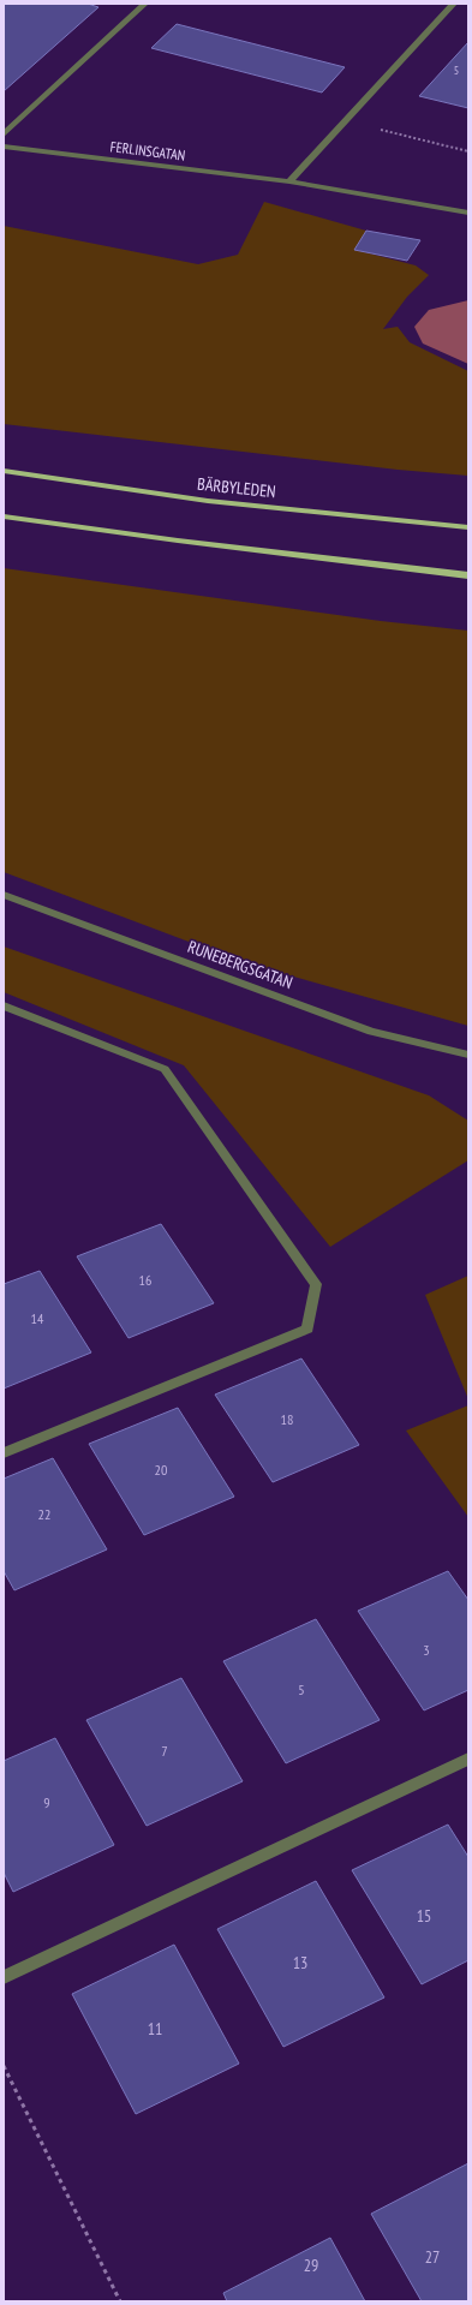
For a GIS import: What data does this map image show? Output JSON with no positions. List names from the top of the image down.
{
  "streets": {
    "main road": ["BÄRBYLEDEN"],
    "street": ["FERLINSGATAN", "RUNEBERGSGATAN"]
  },
  "house_numbers": [
    "5",
    "16",
    "14",
    "18",
    "20",
    "22",
    "3",
    "5",
    "7",
    "9",
    "15",
    "13",
    "11",
    "27",
    "29"
  ]
}
